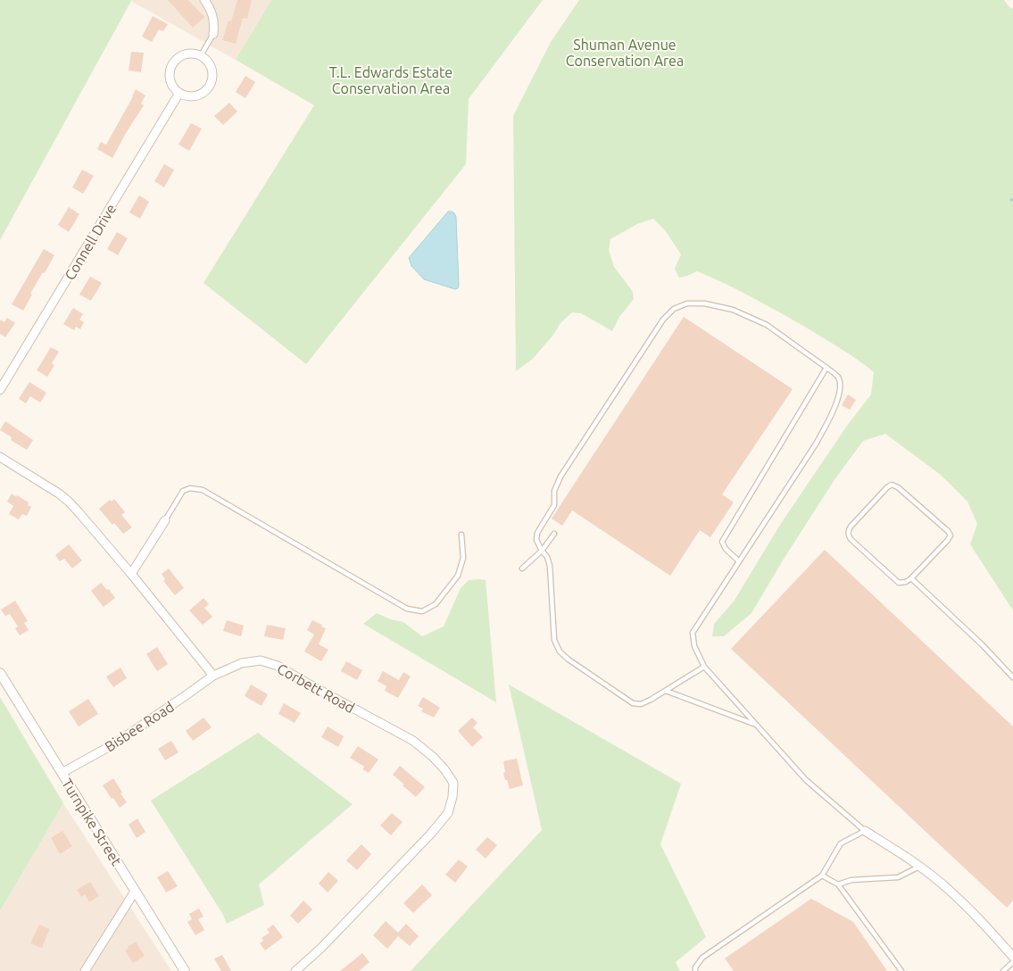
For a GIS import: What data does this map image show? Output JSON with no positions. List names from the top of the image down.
{
  "streets": {
    "street": [
      "Connell Drive",
      "Corbett Road",
      "Bisbee Road",
      "Turnpike Street"
    ]
  },
  "crossings": [
    ["Corbett Road", "Bisbee Road"],
    ["Bisbee Road", "Turnpike Street"]
  ],
  "parks": ["Shuman Avenue Conservation Area", "T.L. Edwards Estate Conservation Area"]
}
